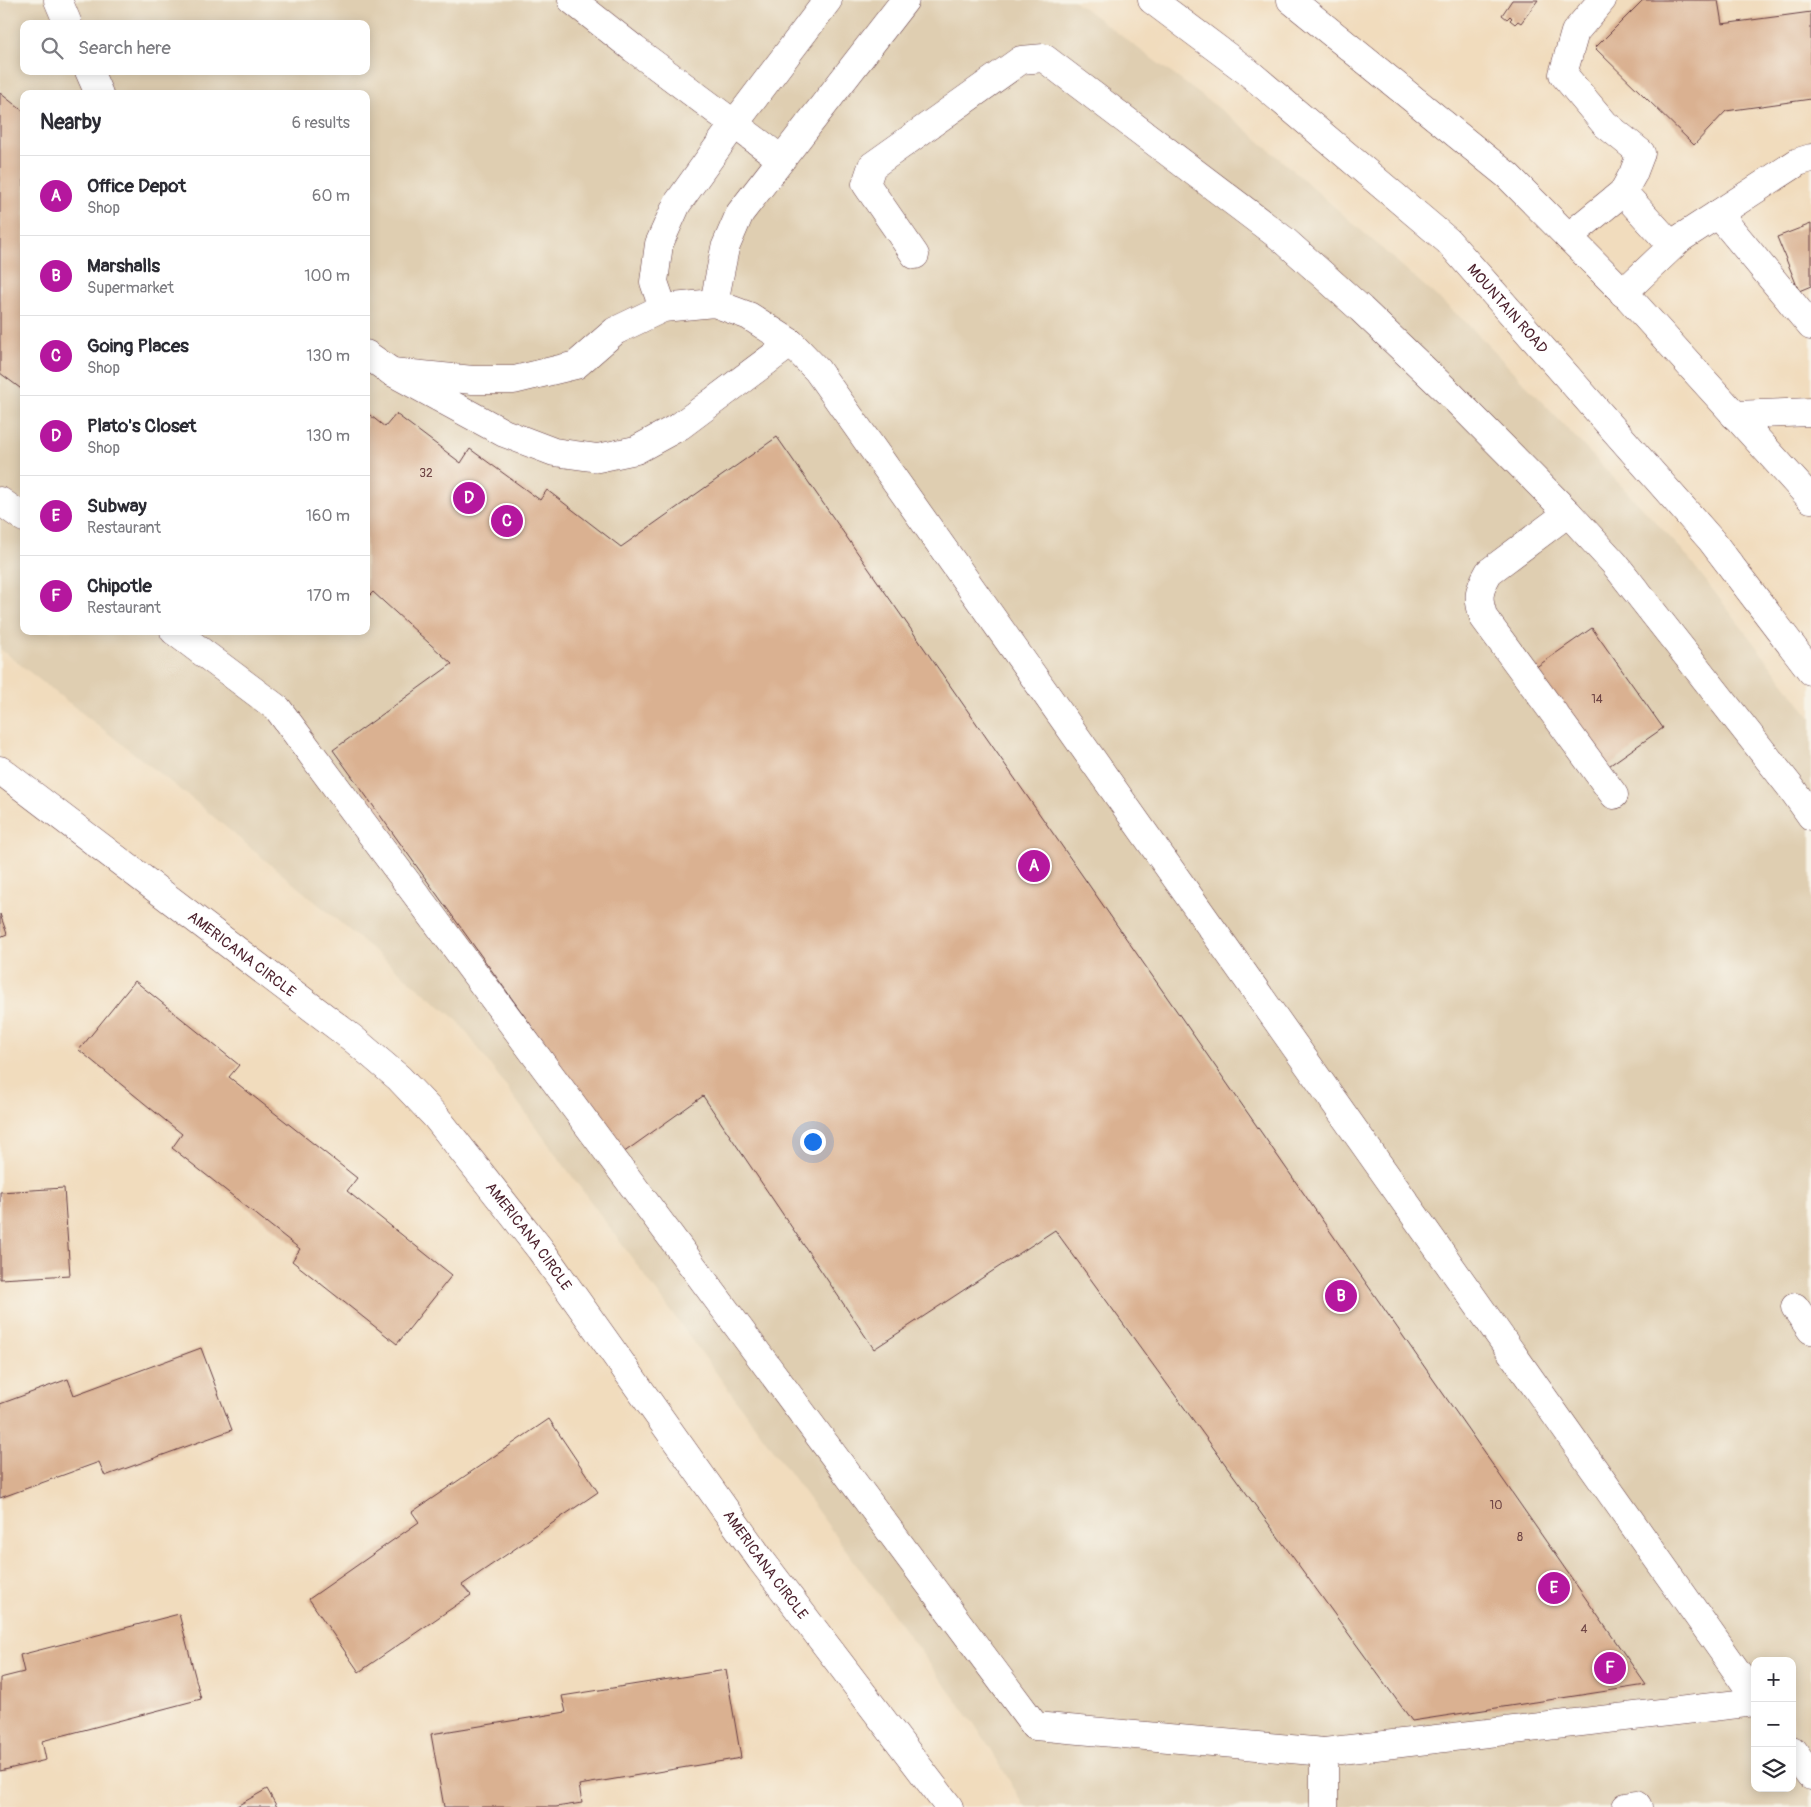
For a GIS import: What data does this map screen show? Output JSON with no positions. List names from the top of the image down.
{
  "streets": {
    "main road": ["MOUNTAIN ROAD", "AMERICANA CIRCLE"]
  },
  "house_numbers": [
    "32",
    "14",
    "10",
    "8",
    "4"
  ],
  "page": {
    "search": "Search here",
    "heading": ["Nearby", "6 results"],
    "list": [
      {
        "mark": "A",
        "name": "Office Depot",
        "note": "Shop",
        "value": "60 m"
      },
      {
        "mark": "B",
        "name": "Marshalls",
        "note": "Supermarket",
        "value": "100 m"
      },
      {
        "mark": "C",
        "name": "Going Places",
        "note": "Shop",
        "value": "130 m"
      },
      {
        "mark": "D",
        "name": "Plato's Closet",
        "note": "Shop",
        "value": "130 m"
      },
      {
        "mark": "E",
        "name": "Subway",
        "note": "Restaurant",
        "value": "160 m"
      },
      {
        "mark": "F",
        "name": "Chipotle",
        "note": "Restaurant",
        "value": "170 m"
      }
    ],
    "pins": [
      "D",
      "C",
      "A",
      "B",
      "E",
      "F"
    ],
    "map_buttons": ["+", "−"]
  }
}
